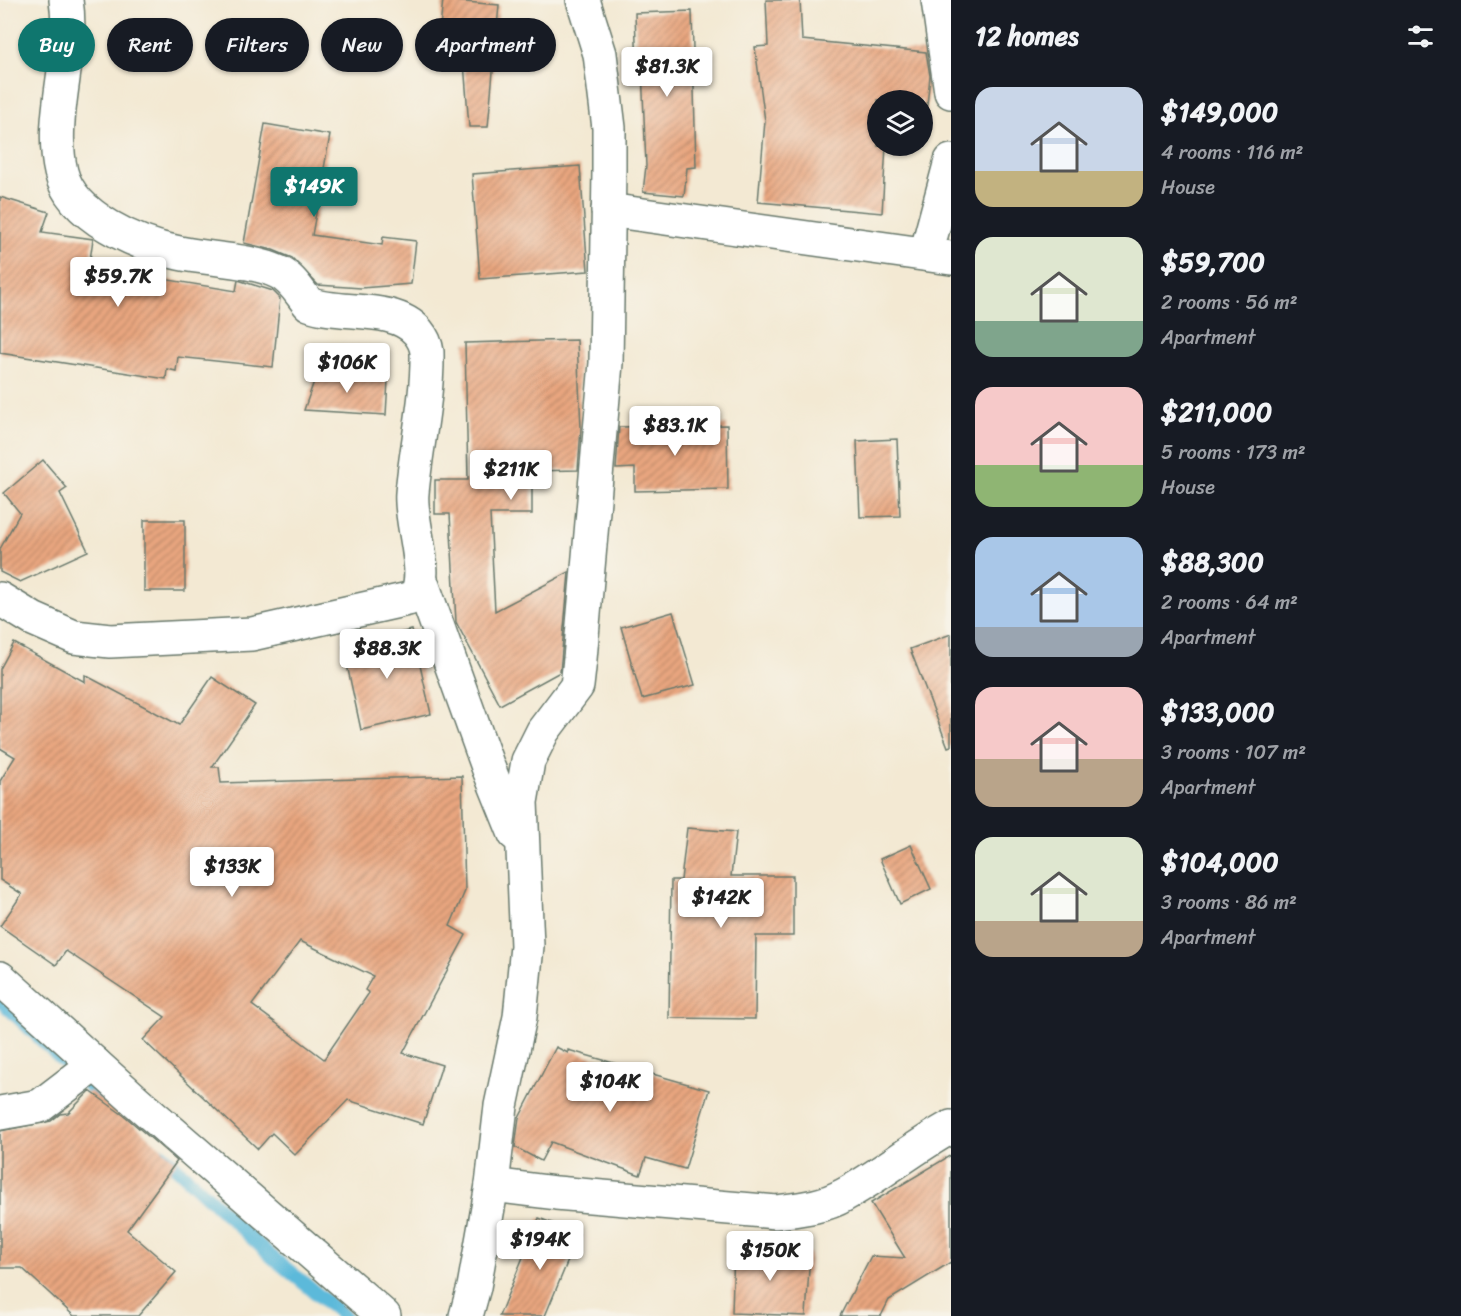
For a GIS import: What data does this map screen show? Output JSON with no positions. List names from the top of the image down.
{
  "page": {
    "heading": "12 homes",
    "chip": [
      "Buy",
      "Rent",
      "Filters",
      "New",
      "Apartment"
    ],
    "price": [
      "$81.3K",
      "$149K",
      "$59.7K",
      "$106K",
      "$83.1K",
      "$211K",
      "$88.3K",
      "$133K",
      "$142K",
      "$104K",
      "$194K",
      "$150K"
    ],
    "list": [
      {
        "name": "$149,000",
        "note": "4 rooms · 116 m² · House"
      },
      {
        "name": "$59,700",
        "note": "2 rooms · 56 m² · Apartment"
      },
      {
        "name": "$211,000",
        "note": "5 rooms · 173 m² · House"
      },
      {
        "name": "$88,300",
        "note": "2 rooms · 64 m² · Apartment"
      },
      {
        "name": "$133,000",
        "note": "3 rooms · 107 m² · Apartment"
      },
      {
        "name": "$104,000",
        "note": "3 rooms · 86 m² · Apartment"
      }
    ]
  }
}
